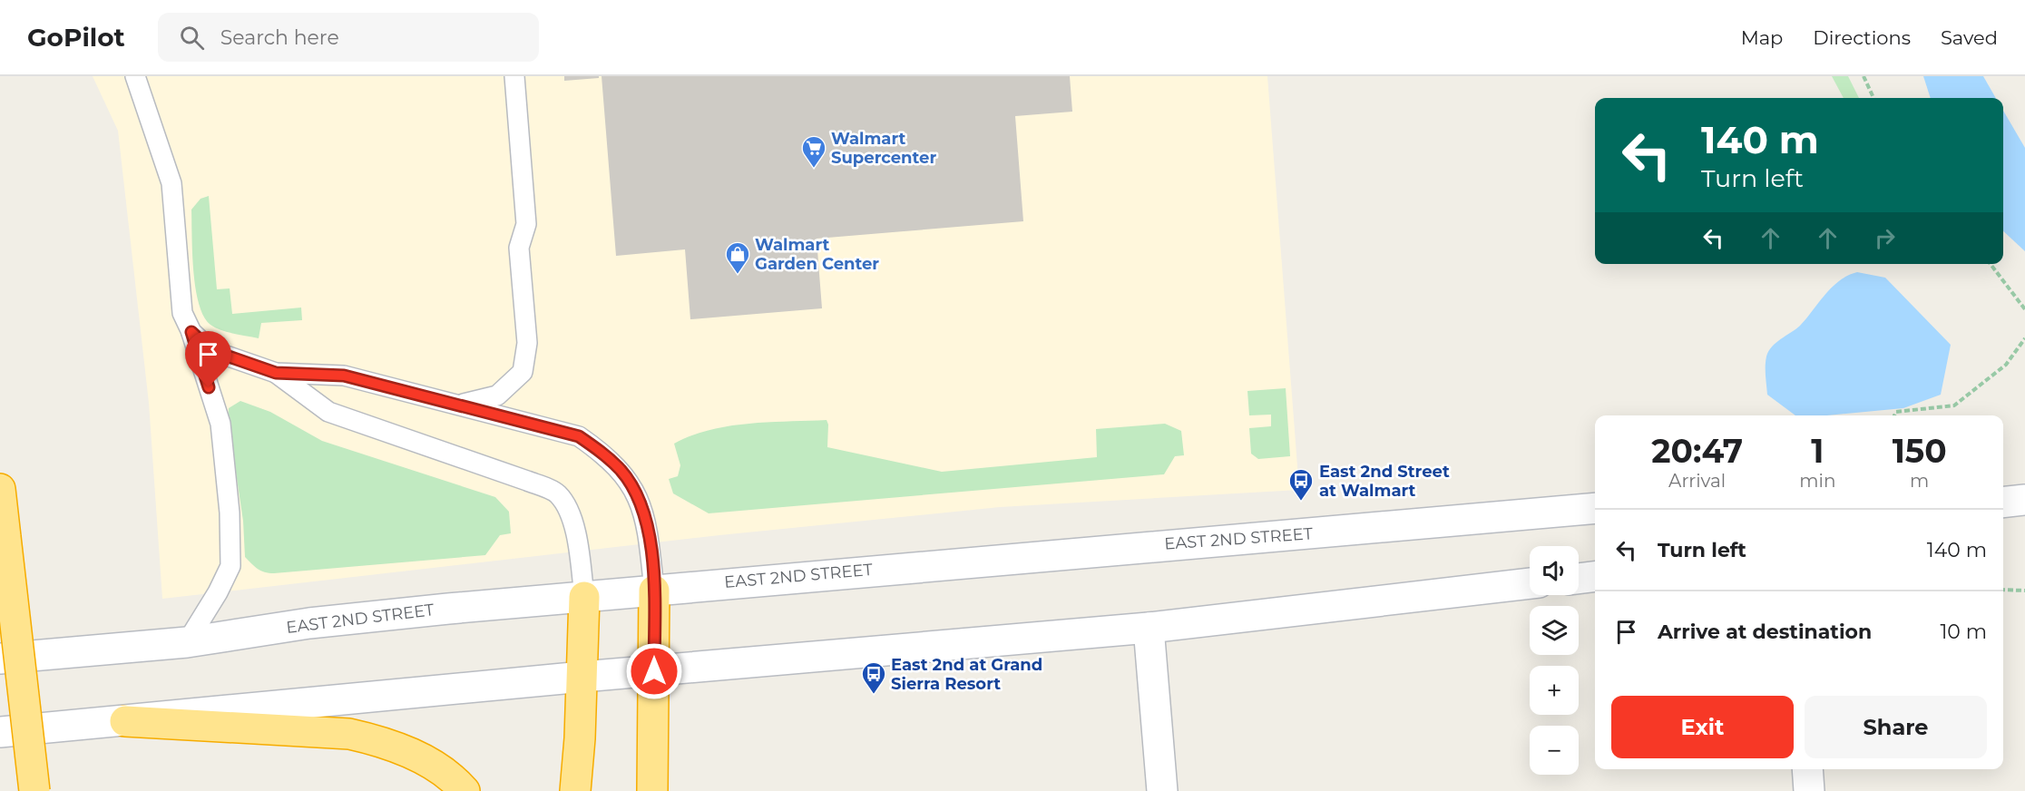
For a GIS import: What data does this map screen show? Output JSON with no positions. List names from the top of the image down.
{
  "streets": {
    "main road": ["EAST 2ND STREET"]
  },
  "places": {
    "supermarket": ["Walmart Supercenter"],
    "shop": ["Walmart Garden Center"],
    "bus stop": ["East 2nd Street at Walmart", "East 2nd at Grand Sierra Resort"]
  },
  "page": {
    "header": "GoPilot",
    "search": "Search here",
    "nav": ["Map", "Directions", "Saved"],
    "turn": ["140 m", "Turn left"],
    "eta": [
      "20:47",
      "Arrival",
      "1",
      "min",
      "150",
      "m"
    ],
    "list": [
      {
        "name": "Turn left",
        "value": "140 m"
      },
      {
        "name": "Arrive at destination",
        "value": "10 m"
      }
    ],
    "map_buttons": ["+", "−"],
    "buttons": ["Exit", "Share"]
  }
}
